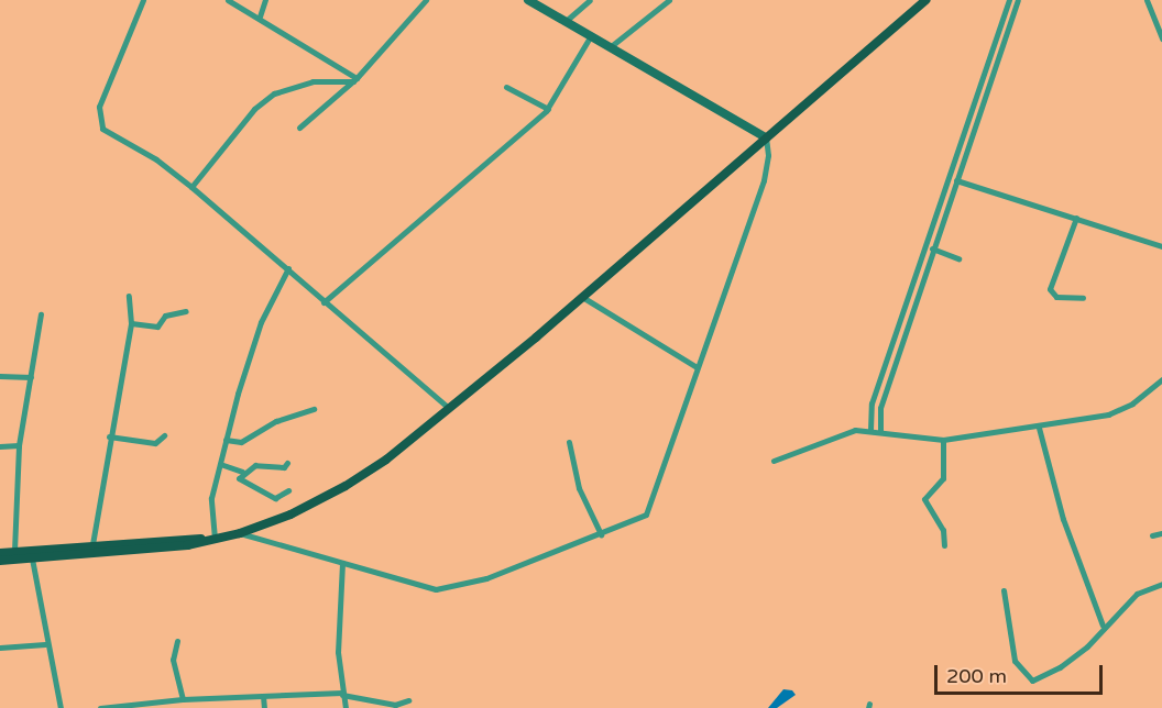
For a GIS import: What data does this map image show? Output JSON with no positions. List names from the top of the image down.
{
  "scale_bar": "200 m"
}
